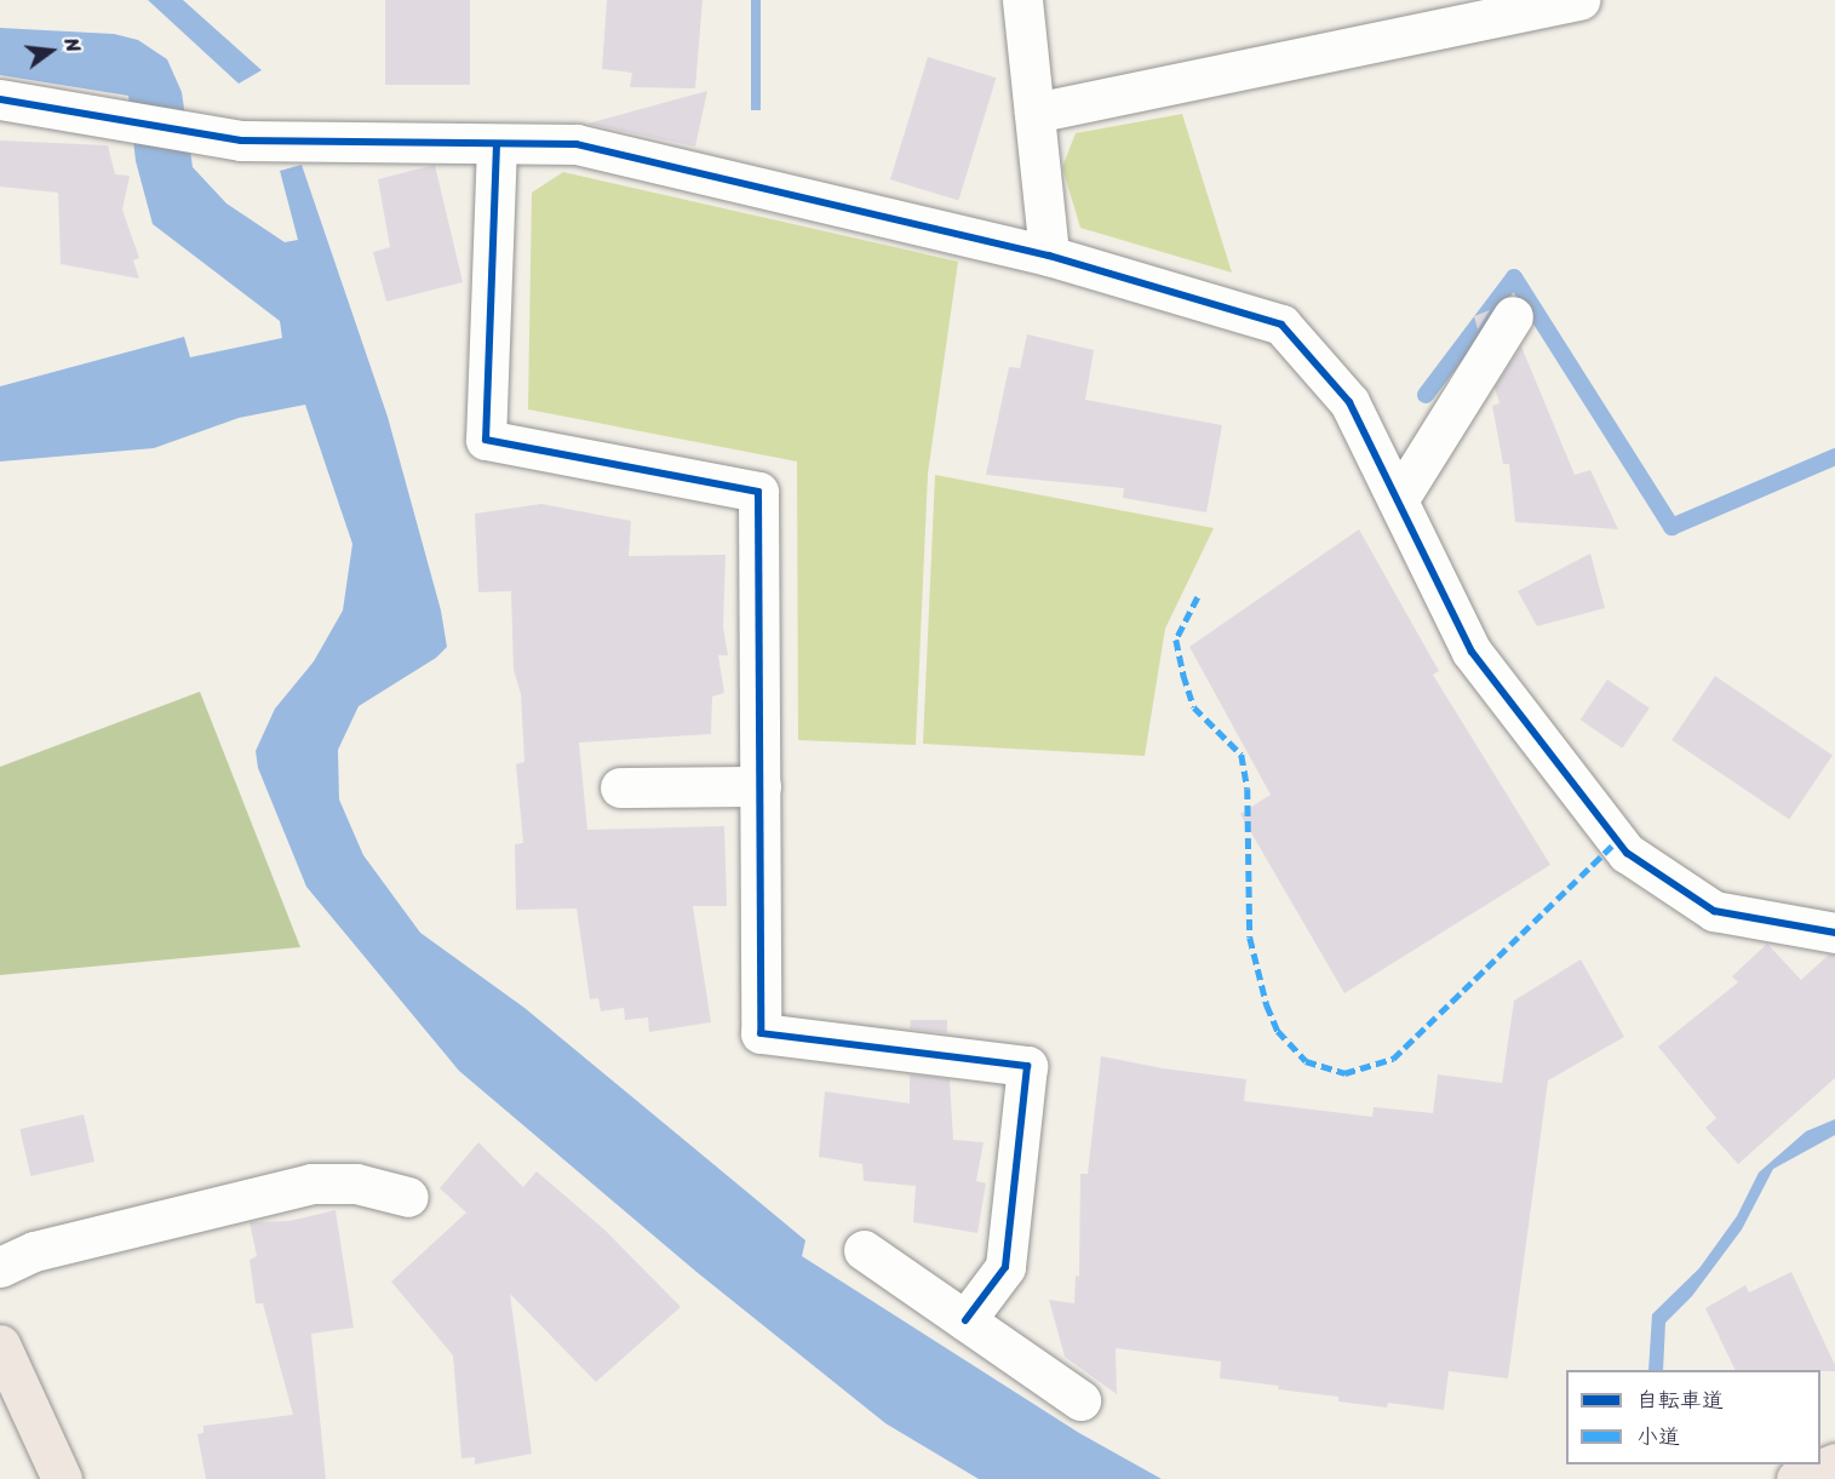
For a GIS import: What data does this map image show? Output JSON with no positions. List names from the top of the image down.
{
  "legend": ["自転車道", "小道"],
  "north": "right"
}
